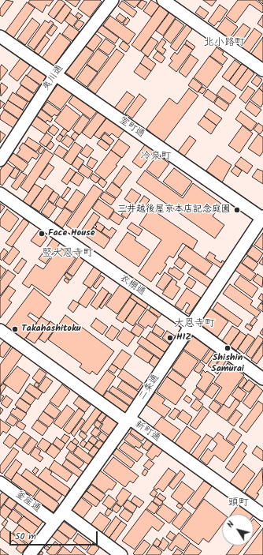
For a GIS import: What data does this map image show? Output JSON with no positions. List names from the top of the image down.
{
  "streets": {
    "street": [
      "夷川通",
      "室町通",
      "衣棚通",
      "二条通",
      "新町通",
      "釜座通"
    ]
  },
  "crossings": [
    ["夷川通", "室町通"],
    ["室町通", "二条通"],
    ["衣棚通", "二条通"],
    ["二条通", "新町通"],
    ["二条通", "釜座通"]
  ],
  "districts": [
    "北小路町",
    "冷泉町",
    "竪大恩寺町",
    "大恩寺町",
    "頭町"
  ],
  "places": [
    "三井越後屋京本店記念庭園",
    "Face House",
    "Takahashitoku",
    "HIZ",
    "Shishin Samurai"
  ],
  "scale_bar": "50 m",
  "north": "top left"
}
